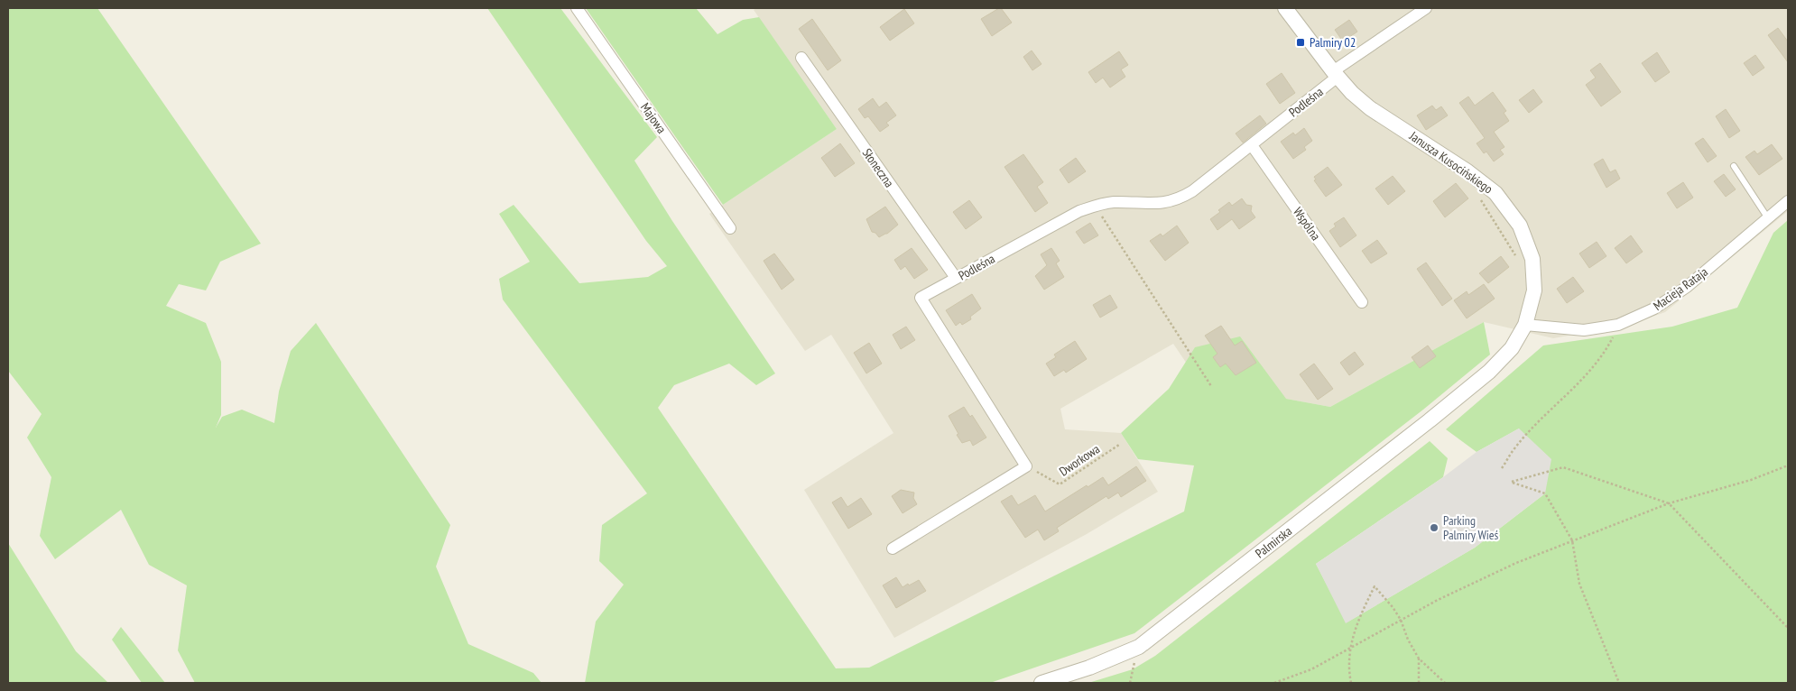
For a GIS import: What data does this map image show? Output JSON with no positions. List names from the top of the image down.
{
  "streets": {
    "street": [
      "Podleśna",
      "Majowa",
      "Janusza Kusocińskiego",
      "Słoneczna",
      "Wspólna",
      "Macieja Rataja",
      "Palmirska"
    ],
    "path": ["Dworkowa"]
  },
  "crossings": [
    ["Podleśna", "Janusza Kusocińskiego"],
    ["Podleśna", "Słoneczna"],
    ["Podleśna", "Wspólna"],
    ["Podleśna", "Dworkowa"],
    ["Janusza Kusocińskiego", "Macieja Rataja"],
    ["Janusza Kusocińskiego", "Palmirska"]
  ],
  "places": {
    "transit": ["Palmiry 02"],
    "other": ["Parking Palmiry Wieś"]
  }
}
